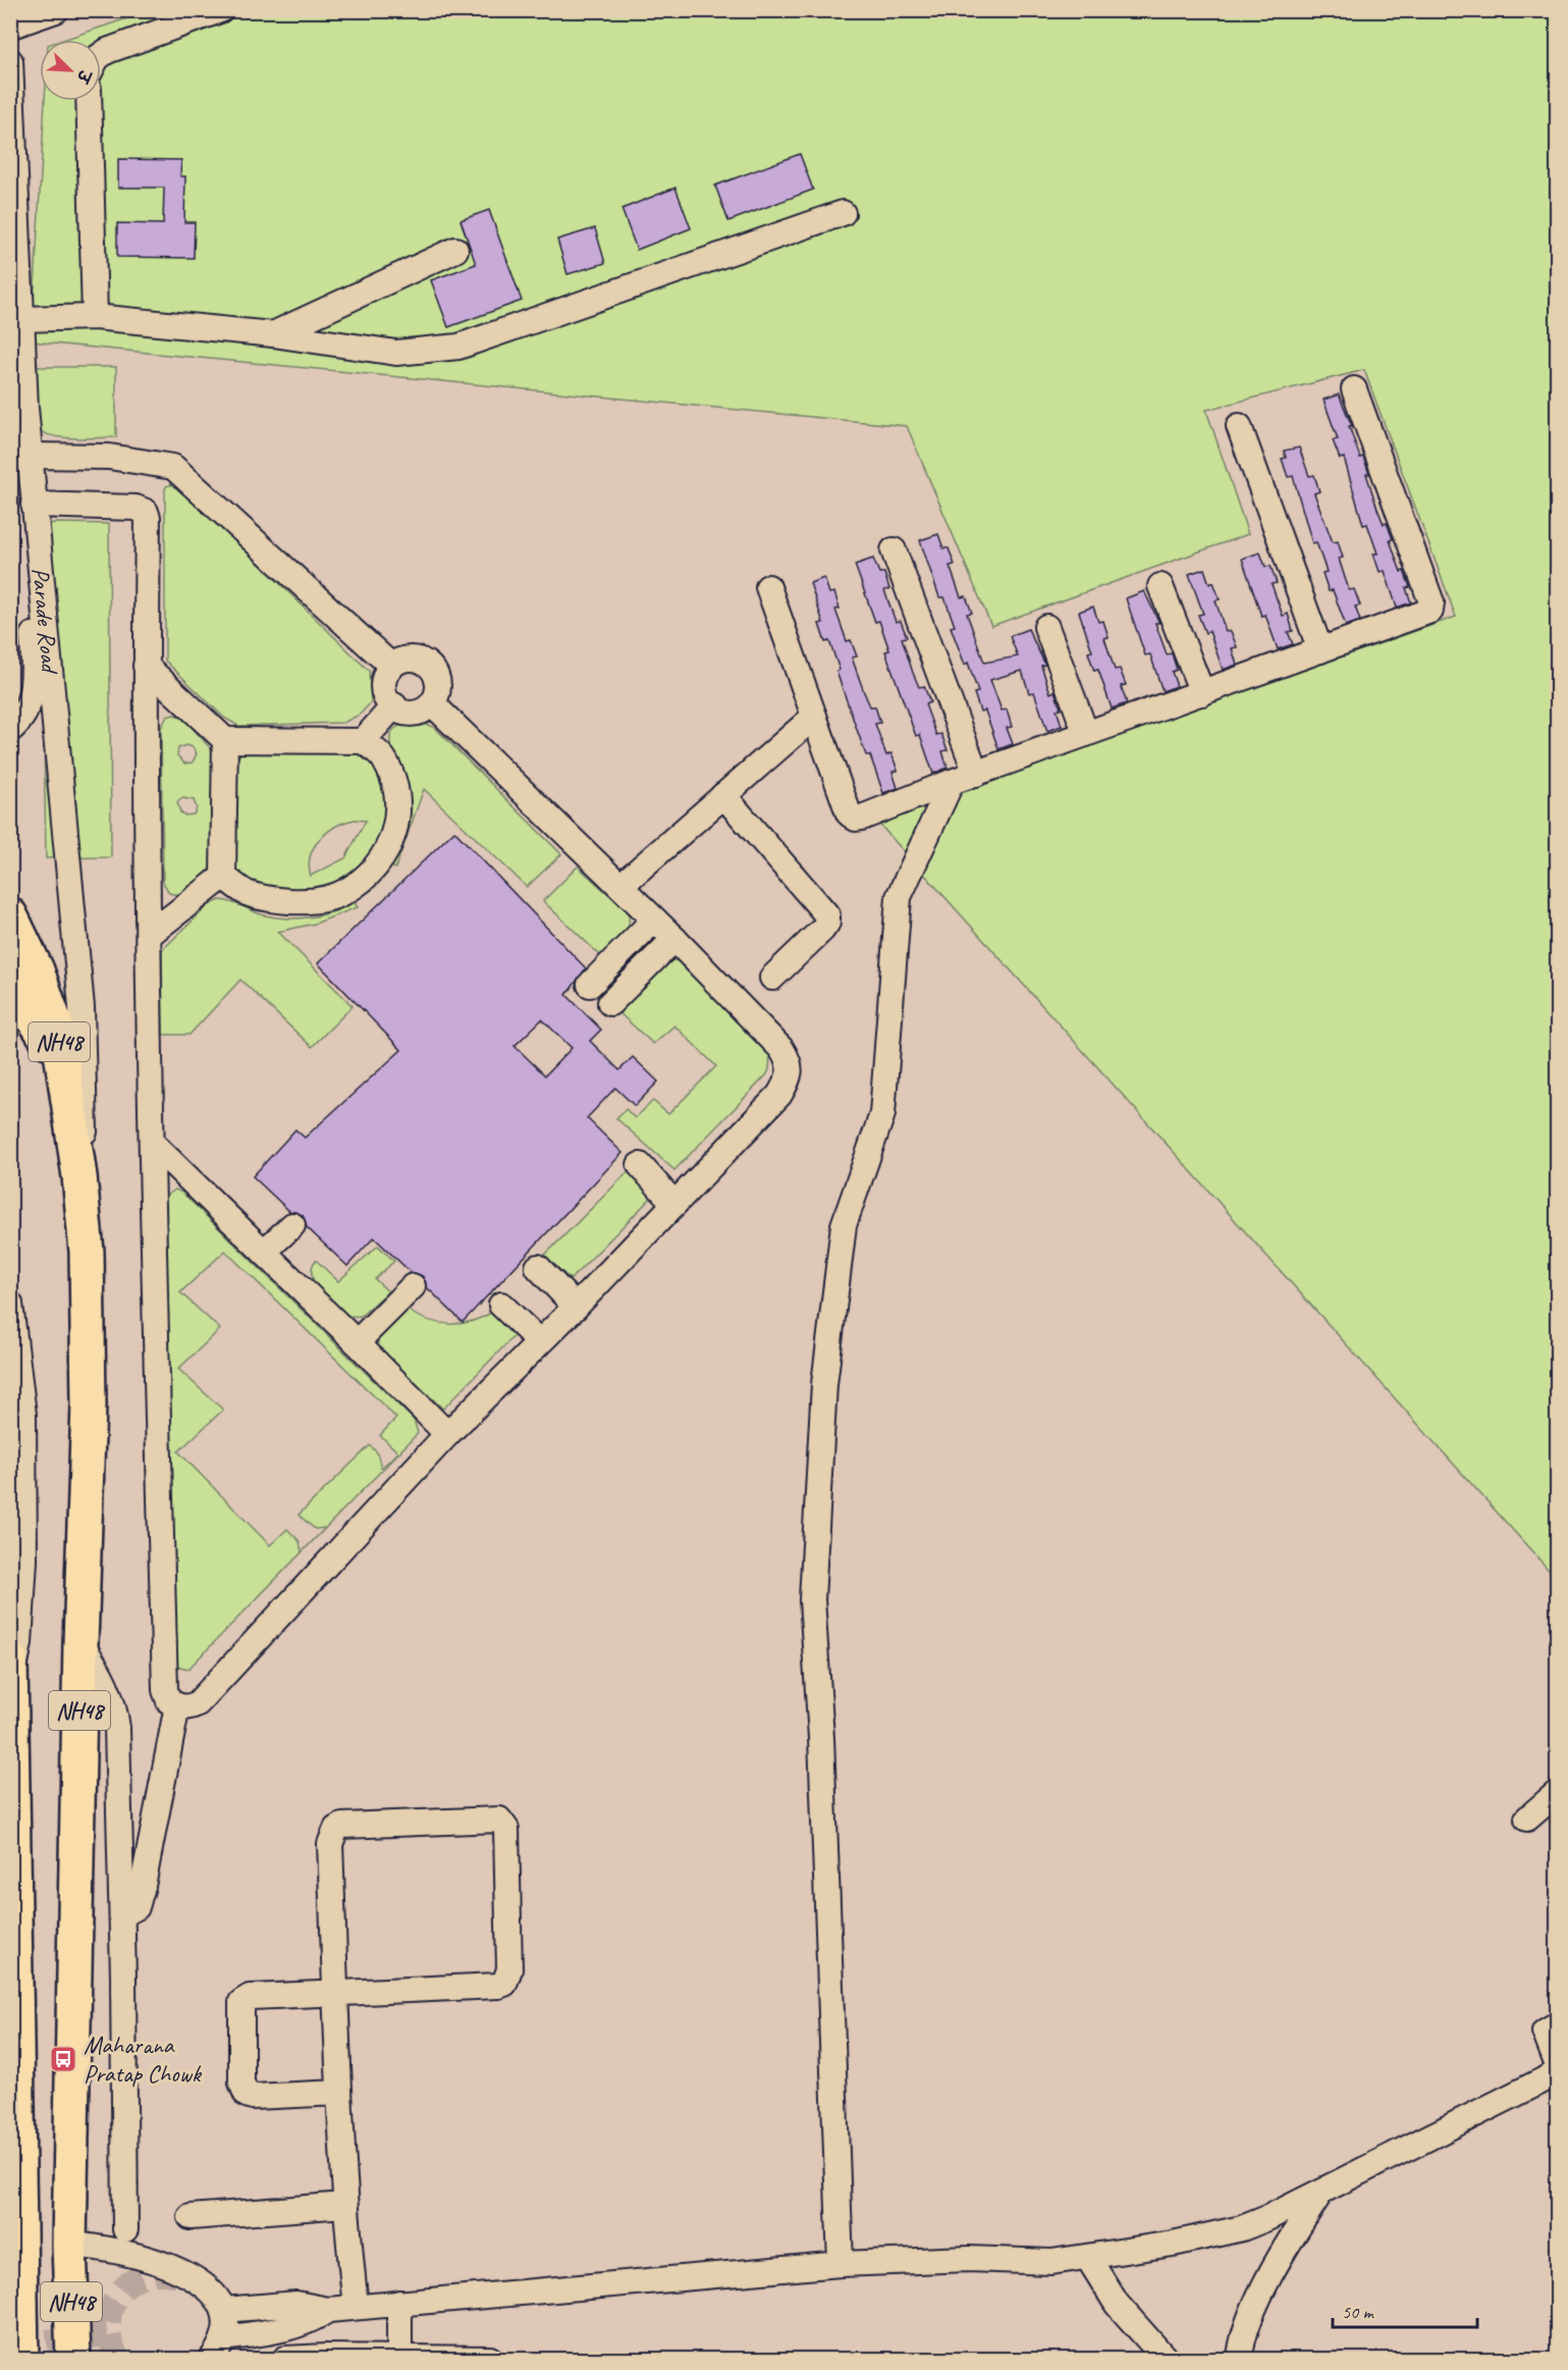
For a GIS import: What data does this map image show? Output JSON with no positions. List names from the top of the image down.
{
  "streets": {
    "highway": ["NH48"],
    "street": ["Parade Road"]
  },
  "crossings": [
    ["Parade Road", "NH48"]
  ],
  "places": {
    "bus stop": ["Maharana Pratap Chowk"]
  },
  "scale_bar": "50 m",
  "north": "bottom right"
}
